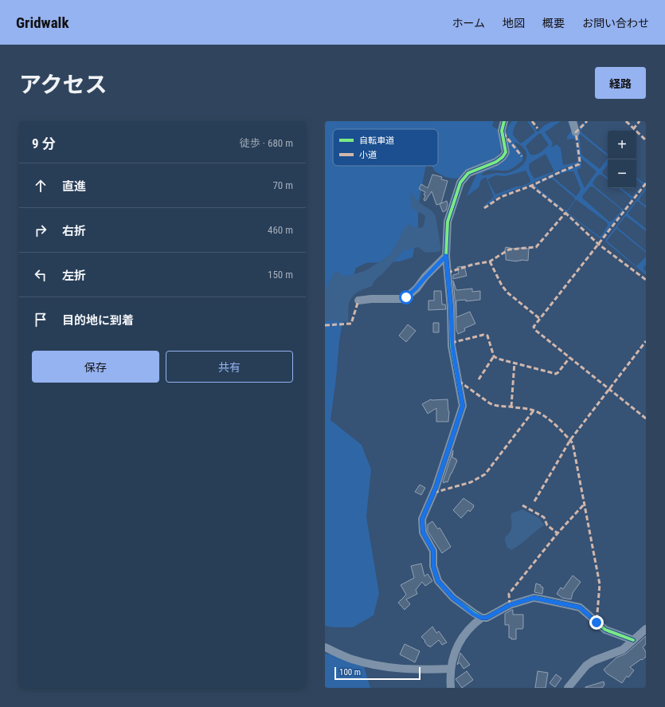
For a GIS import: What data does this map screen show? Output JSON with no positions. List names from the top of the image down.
{
  "legend": ["自転車道", "小道"],
  "scale_bar": "100 m",
  "page": {
    "header": "Gridwalk",
    "nav": [
      "ホーム",
      "地図",
      "概要",
      "お問い合わせ"
    ],
    "title": "アクセス",
    "buttons": [
      "経路",
      ["保存", "共有"]
    ],
    "heading": ["9 分", "徒歩 · 680 m"],
    "map_buttons": ["+", "−"],
    "list": [
      ["直進", "70 m"],
      ["右折", "460 m"],
      ["左折", "150 m"],
      "目的地に到着"
    ],
    "scale": "100 m"
  }
}
